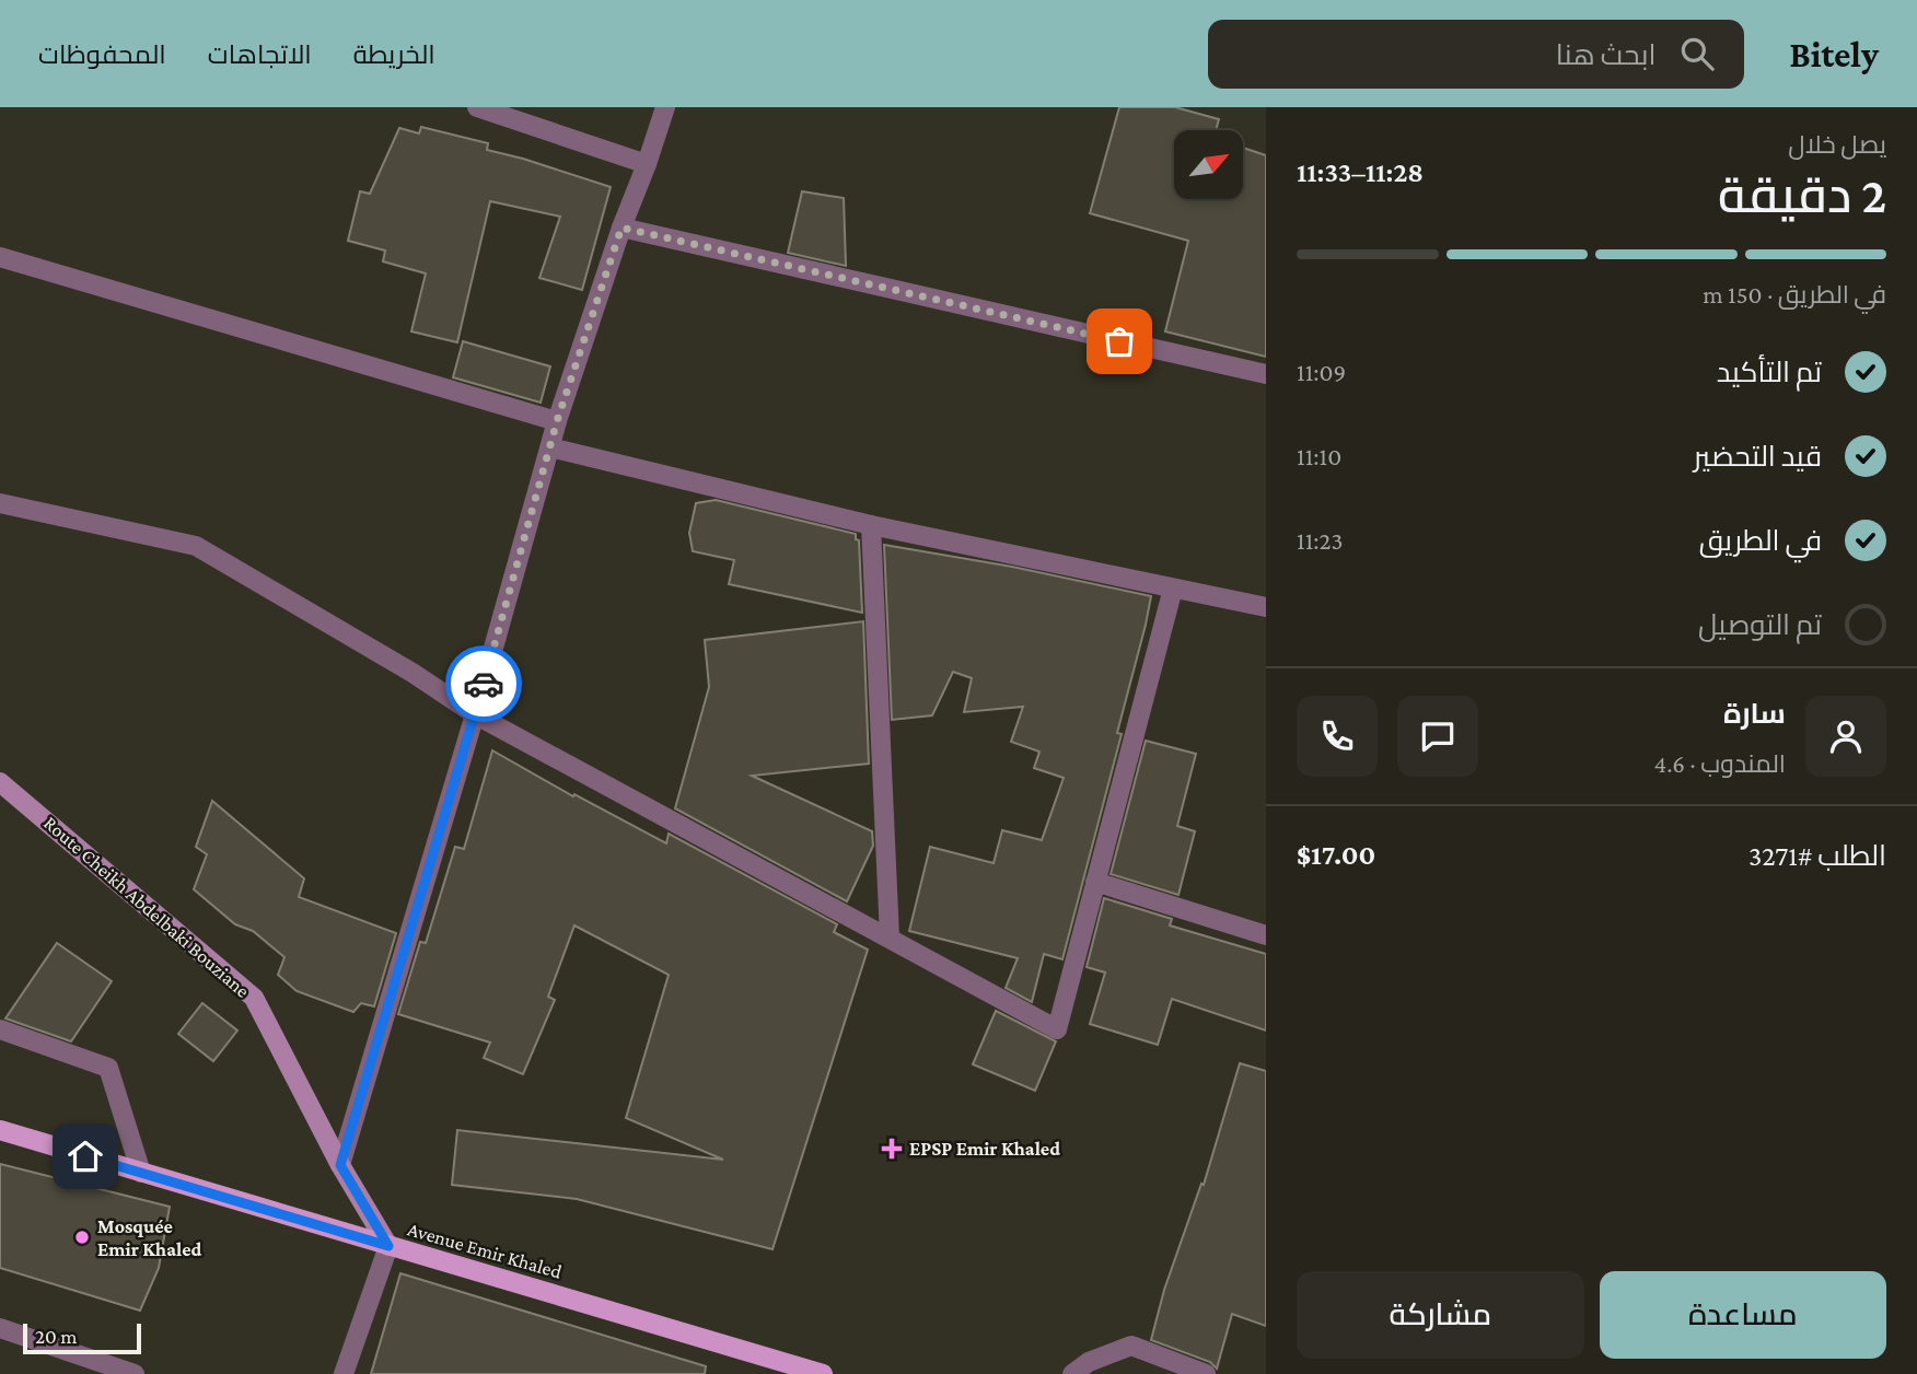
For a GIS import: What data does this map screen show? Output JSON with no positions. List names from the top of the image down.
{
  "streets": {
    "main road": ["Avenue Emir Khaled"],
    "street": ["Route Cheikh Abdelbaki Bouziane"]
  },
  "crossings": [
    ["Route Cheikh Abdelbaki Bouziane", "Avenue Emir Khaled"]
  ],
  "places": {
    "health": ["EPSP Emir Khaled"],
    "other": ["Mosquée Emir Khaled"]
  },
  "scale_bar": "20 m",
  "north": "top right",
  "page": {
    "header": "Bitely",
    "search": "ابحث هنا",
    "nav": ["الخريطة", "الاتجاهات", "المحفوظات"],
    "heading": ["2 دقيقة", "يصل خلال", "11:28–11:33"],
    "panel": [
      "سارة",
      "المندوب · 4.6",
      "الطلب #3271",
      "$17.00"
    ],
    "bar": "في الطريق · 150 m",
    "list": [
      ["تم التأكيد", "11:09"],
      ["قيد التحضير", "11:10"],
      ["في الطريق", "11:23"],
      "تم التوصيل"
    ],
    "buttons": ["مساعدة", "مشاركة"],
    "scale": "20 m"
  }
}
